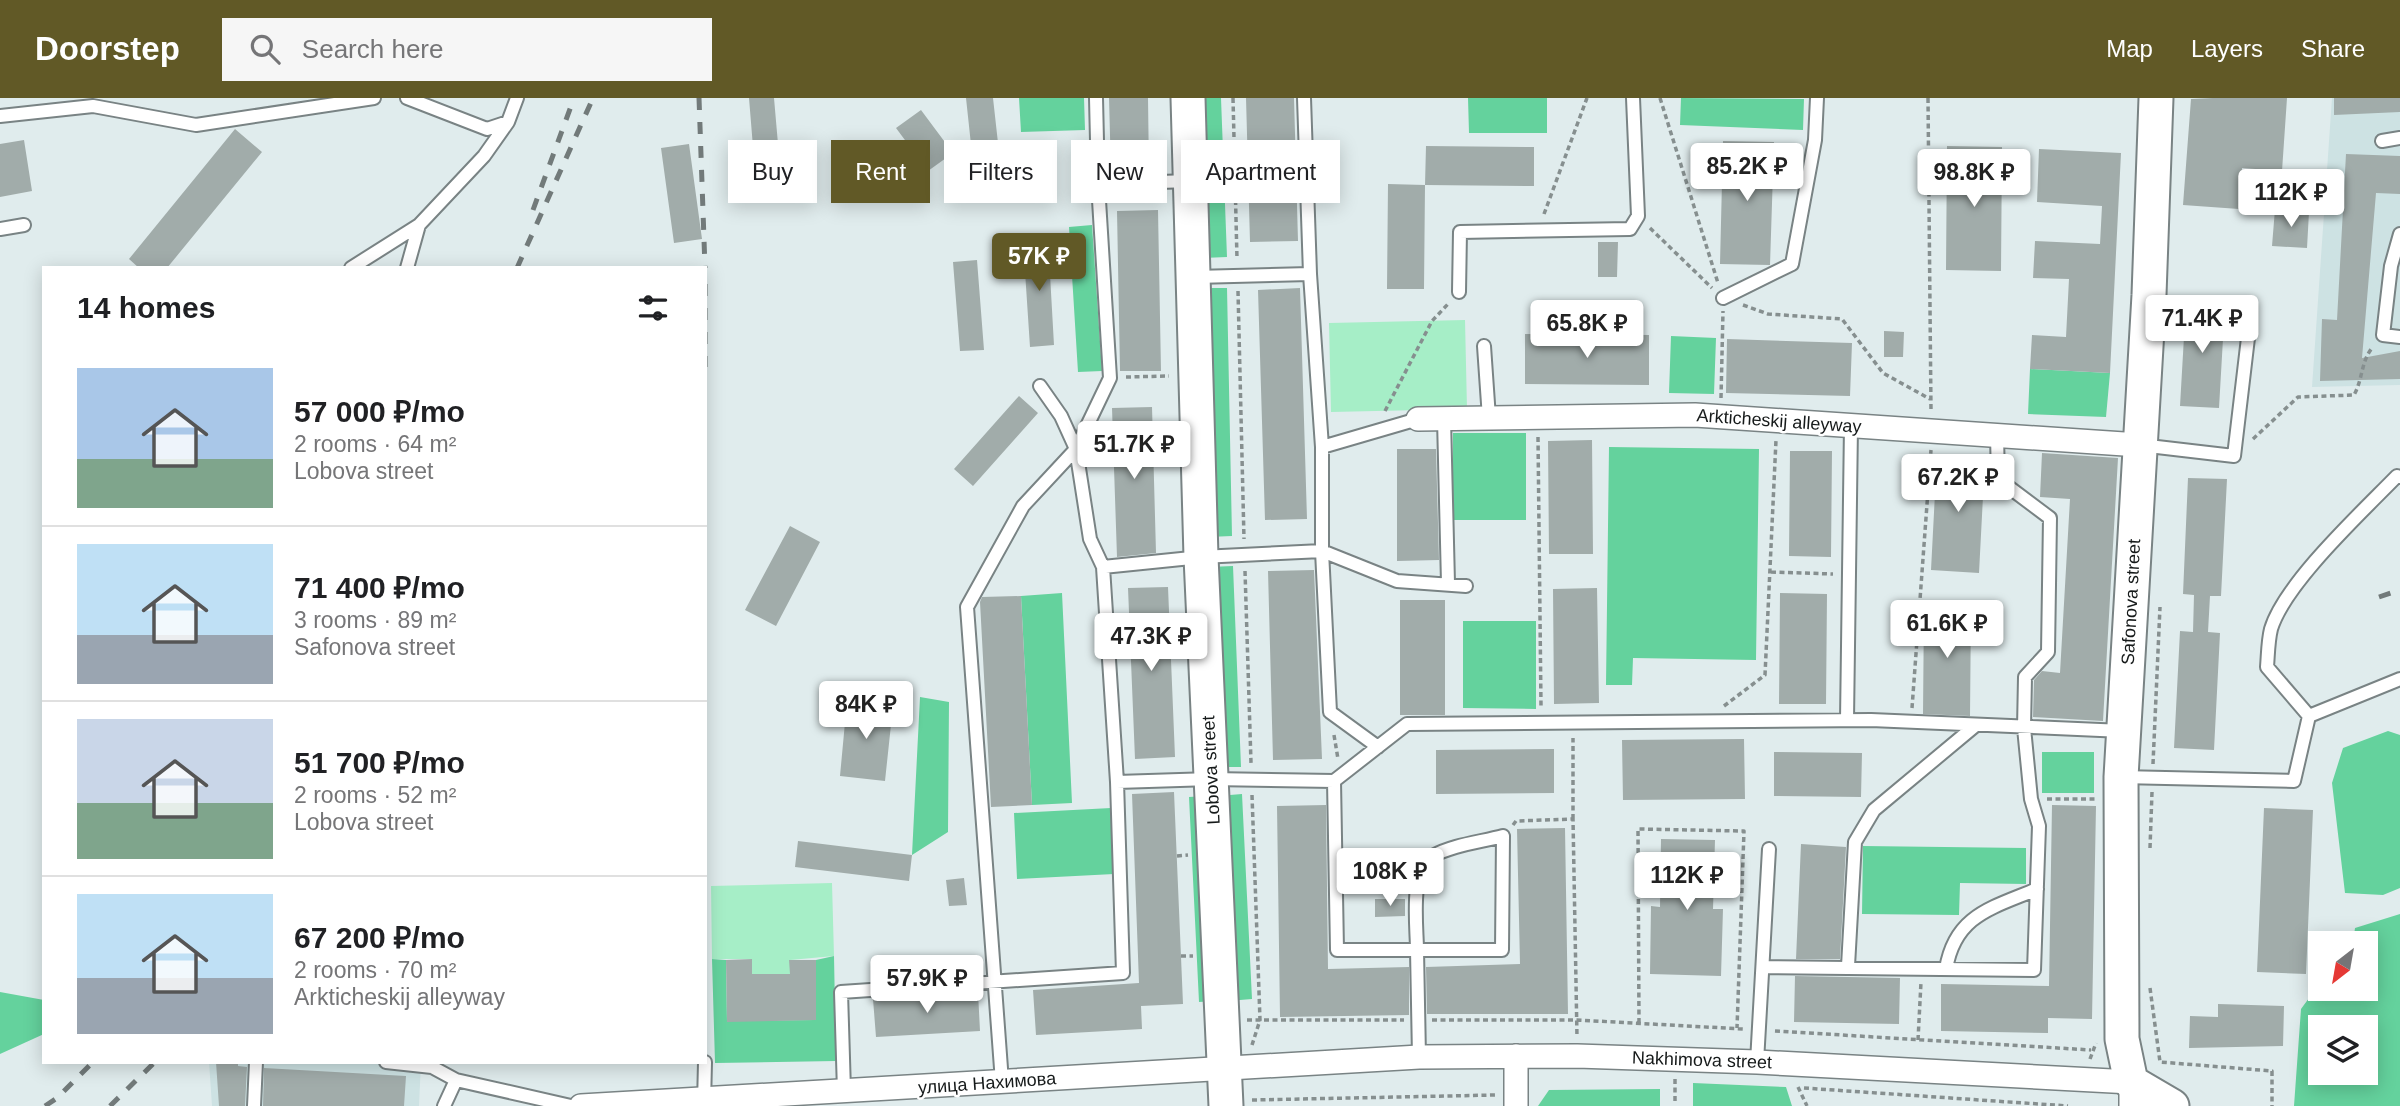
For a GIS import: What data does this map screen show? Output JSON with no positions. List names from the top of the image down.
{
  "streets": {
    "street": [
      "Arkticheskij alleyway",
      "Safonova street",
      "Lobova street",
      "Nakhimova street",
      "улица Нахимова"
    ]
  },
  "crossings": [
    ["Arkticheskij alleyway", "Safonova street"],
    ["Safonova street", "Nakhimova street"],
    ["Lobova street", "Nakhimova street"],
    ["Lobova street", "улица Нахимова"],
    ["Nakhimova street", "улица Нахимова"]
  ],
  "north": "bottom left",
  "page": {
    "header": "Doorstep",
    "search": "Search here",
    "nav": ["Map", "Layers", "Share"],
    "chip": [
      "Buy",
      "Rent",
      "Filters",
      "New",
      "Apartment"
    ],
    "price": [
      "85.2K ₽",
      "98.8K ₽",
      "112K ₽",
      "57K ₽",
      "71.4K ₽",
      "65.8K ₽",
      "51.7K ₽",
      "67.2K ₽",
      "61.6K ₽",
      "47.3K ₽",
      "84K ₽",
      "108K ₽",
      "112K ₽",
      "57.9K ₽"
    ],
    "heading": "14 homes",
    "list": [
      {
        "name": "57 000 ₽/mo",
        "note": "2 rooms · 64 m² · Lobova street"
      },
      {
        "name": "71 400 ₽/mo",
        "note": "3 rooms · 89 m² · Safonova street"
      },
      {
        "name": "51 700 ₽/mo",
        "note": "2 rooms · 52 m² · Lobova street"
      },
      {
        "name": "67 200 ₽/mo",
        "note": "2 rooms · 70 m² · Arkticheskij alleyway"
      }
    ]
  }
}
